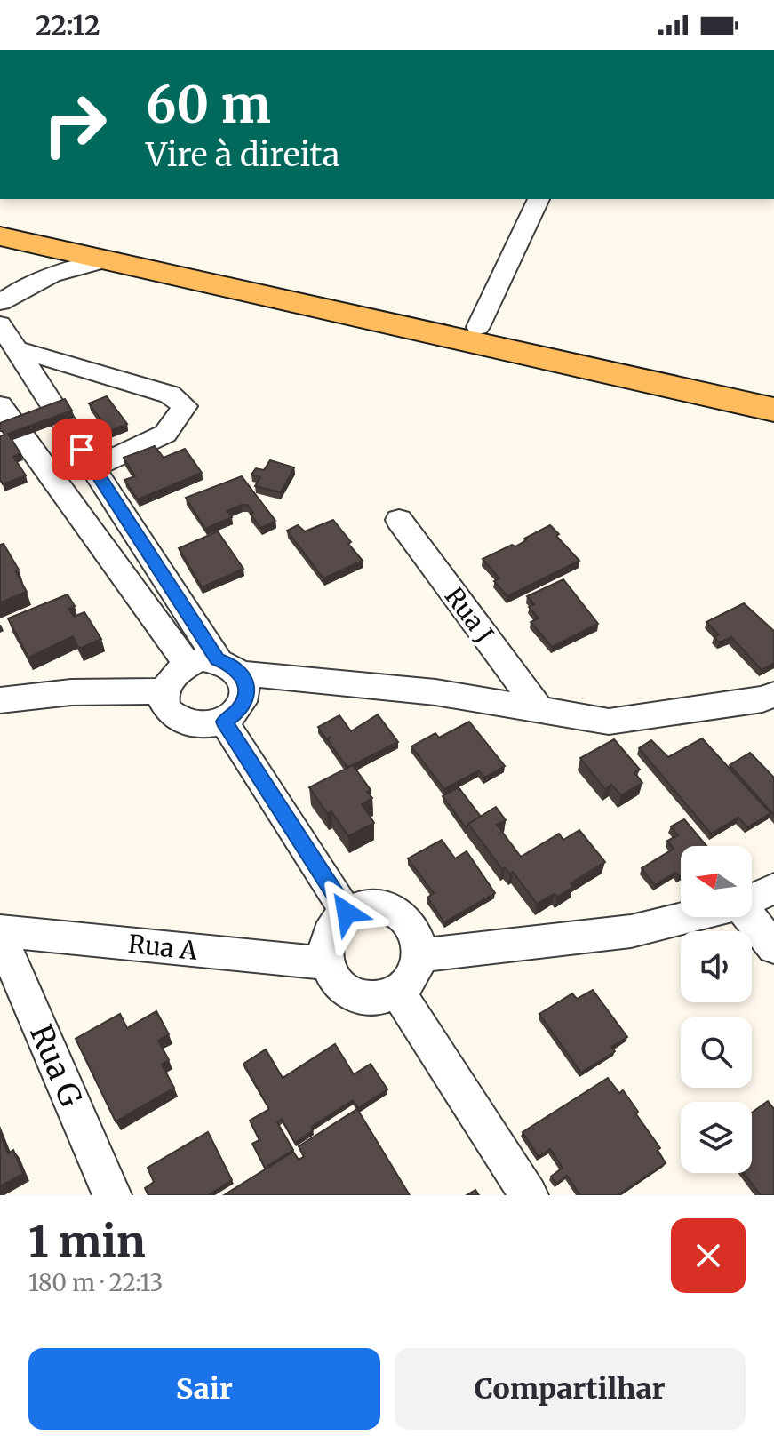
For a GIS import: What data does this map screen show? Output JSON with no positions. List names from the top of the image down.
{
  "streets": {
    "street": ["Rua J", "Rua A", "Rua G"]
  },
  "crossings": [
    ["Rua A", "Rua G"]
  ],
  "north": "left",
  "page": {
    "status": "22:12",
    "turn": ["60 m", "Vire à direita"],
    "heading": ["1 min", "180 m · 22:13"],
    "buttons": ["Sair", "Compartilhar"]
  }
}
